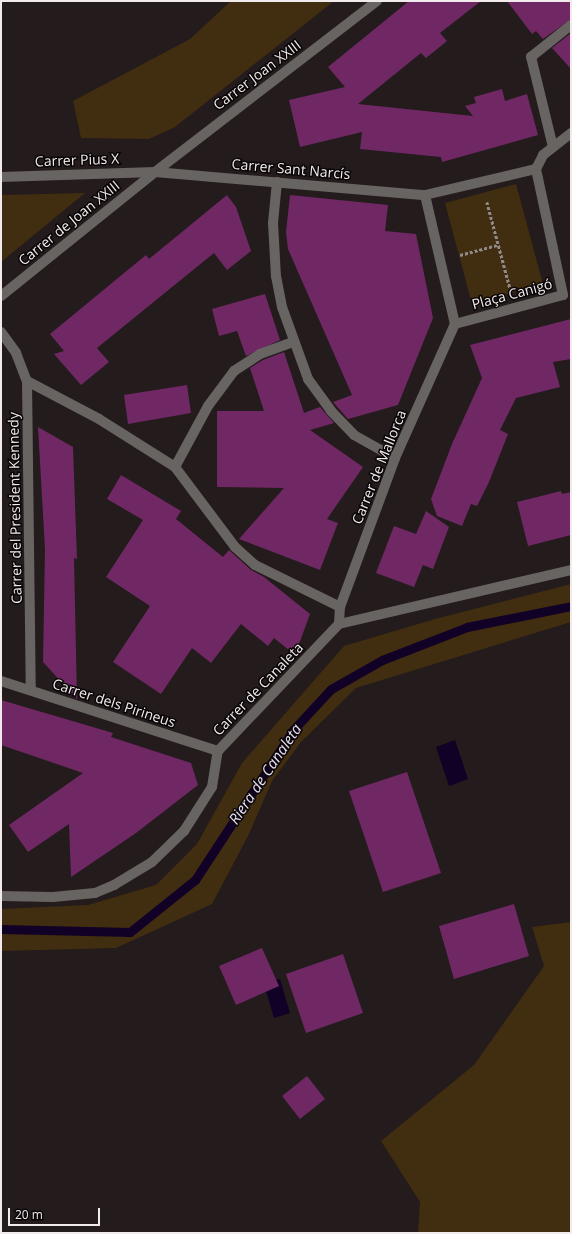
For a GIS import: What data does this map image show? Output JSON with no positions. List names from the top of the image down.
{
  "streets": {
    "street": [
      "Carrer Joan XXIII",
      "Carrer Pius X",
      "Carrer Sant Narcís",
      "Carrer de Joan XXIII",
      "Plaça Canigó",
      "Carrer de Mallorca",
      "Carrer del President Kennedy",
      "Carrer de Canaleta",
      "Carrer dels Pirineus"
    ]
  },
  "crossings": [
    ["Carrer Joan XXIII", "Carrer Pius X"],
    ["Carrer Joan XXIII", "Carrer Sant Narcís"],
    ["Carrer Joan XXIII", "Carrer de Joan XXIII"],
    ["Carrer Pius X", "Carrer Sant Narcís"],
    ["Carrer Pius X", "Carrer de Joan XXIII"],
    ["Carrer Sant Narcís", "Carrer de Joan XXIII"],
    ["Plaça Canigó", "Carrer de Mallorca"],
    ["Carrer de Mallorca", "Carrer de Canaleta"],
    ["Carrer del President Kennedy", "Carrer dels Pirineus"],
    ["Carrer de Canaleta", "Carrer dels Pirineus"]
  ],
  "water": ["Riera de Canaleta"],
  "scale_bar": "20 m"
}
